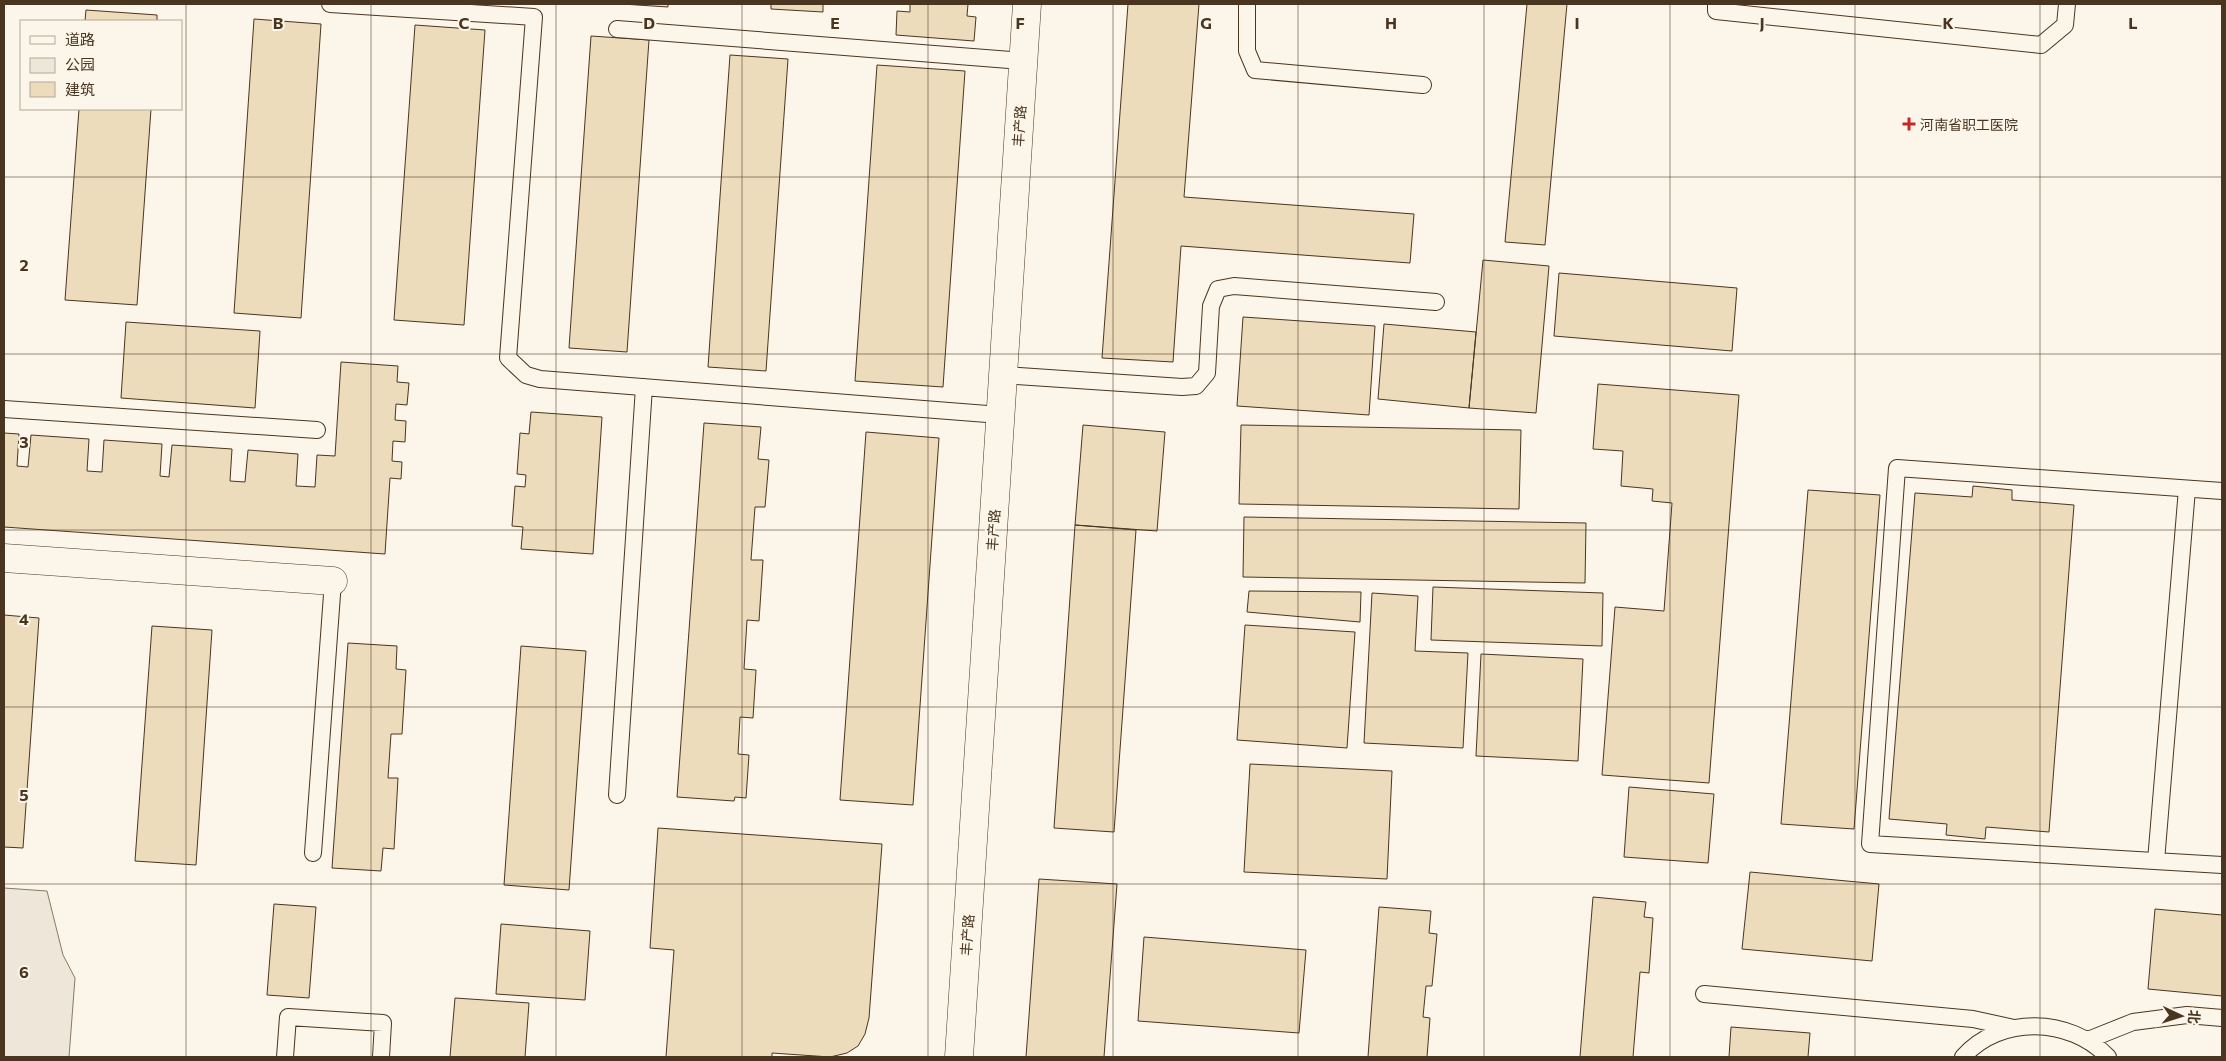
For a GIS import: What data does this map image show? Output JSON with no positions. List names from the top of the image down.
{
  "streets": {
    "street": ["丰产路"]
  },
  "places": {
    "health": ["河南省职工医院"]
  },
  "legend": ["道路", "公园", "建筑"],
  "north": "right",
  "grid": {
    "columns": [
      "B",
      "C",
      "D",
      "E",
      "F",
      "G",
      "H",
      "I",
      "J",
      "K",
      "L"
    ],
    "rows": [
      "2",
      "3",
      "4",
      "5",
      "6"
    ]
  }
}
